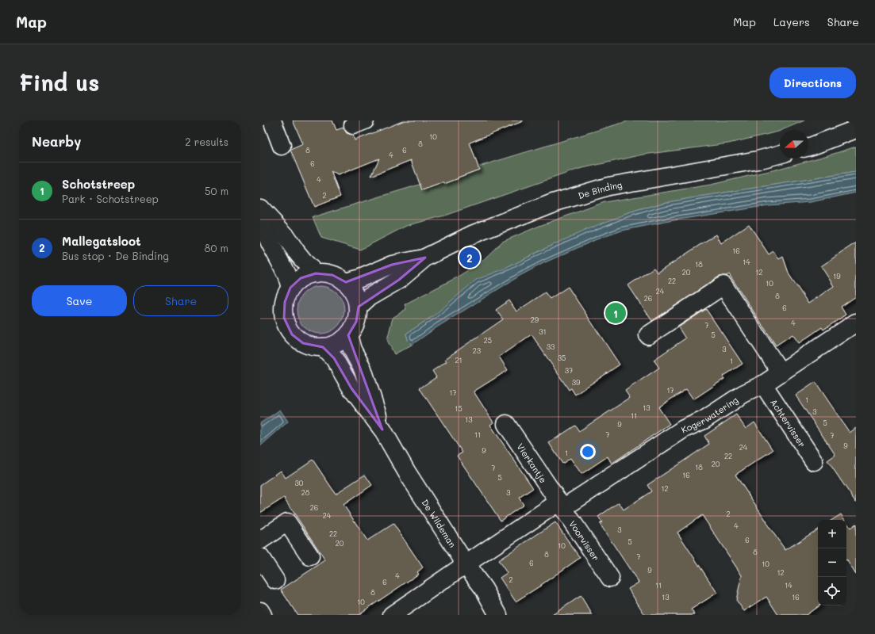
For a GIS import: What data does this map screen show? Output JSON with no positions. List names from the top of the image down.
{
  "streets": {
    "street": [
      "De Binding",
      "Kogerwatering",
      "Achtervisser",
      "Vierkantje",
      "De Wildeman",
      "Voorvisser"
    ]
  },
  "crossings": [
    ["De Binding", "De Wildeman"],
    ["Kogerwatering", "Achtervisser"],
    ["Kogerwatering", "Vierkantje"],
    ["Kogerwatering", "De Wildeman"],
    ["Kogerwatering", "Voorvisser"],
    ["Vierkantje", "Voorvisser"]
  ],
  "house_numbers": [
    "10",
    "8",
    "8",
    "6",
    "4",
    "6",
    "4",
    "2",
    "16",
    "14",
    "18",
    "20",
    "12",
    "19",
    "22",
    "10",
    "24",
    "8",
    "26",
    "6",
    "29",
    "4",
    "7",
    "31",
    "5",
    "25",
    "33",
    "3",
    "23",
    "35",
    "21",
    "1",
    "37",
    "39",
    "17",
    "17",
    "1",
    "13",
    "15",
    "3",
    "11",
    "13",
    "5",
    "9",
    "11",
    "7",
    "7",
    "9",
    "24",
    "9",
    "1",
    "22",
    "20",
    "18",
    "7",
    "16",
    "5",
    "30",
    "12",
    "28",
    "3",
    "26",
    "2",
    "24",
    "4",
    "3",
    "22",
    "6",
    "5",
    "20",
    "10",
    "8",
    "8",
    "7",
    "6",
    "10",
    "9",
    "12",
    "4",
    "2",
    "6",
    "11",
    "14",
    "8",
    "13",
    "16",
    "10"
  ],
  "north": "left",
  "page": {
    "header": "Map",
    "nav": ["Map", "Layers", "Share"],
    "buttons": [
      "Directions",
      ["Save", "Share"]
    ],
    "title": "Find us",
    "heading": ["Nearby", "2 results"],
    "list": [
      {
        "mark": "1",
        "name": "Schotstreep",
        "note": "Park · Schotstreep",
        "value": "50 m"
      },
      {
        "mark": "2",
        "name": "Mallegatsloot",
        "note": "Bus stop · De Binding",
        "value": "80 m"
      }
    ],
    "pins": ["2", "1"],
    "map_buttons": ["+", "−"]
  }
}
